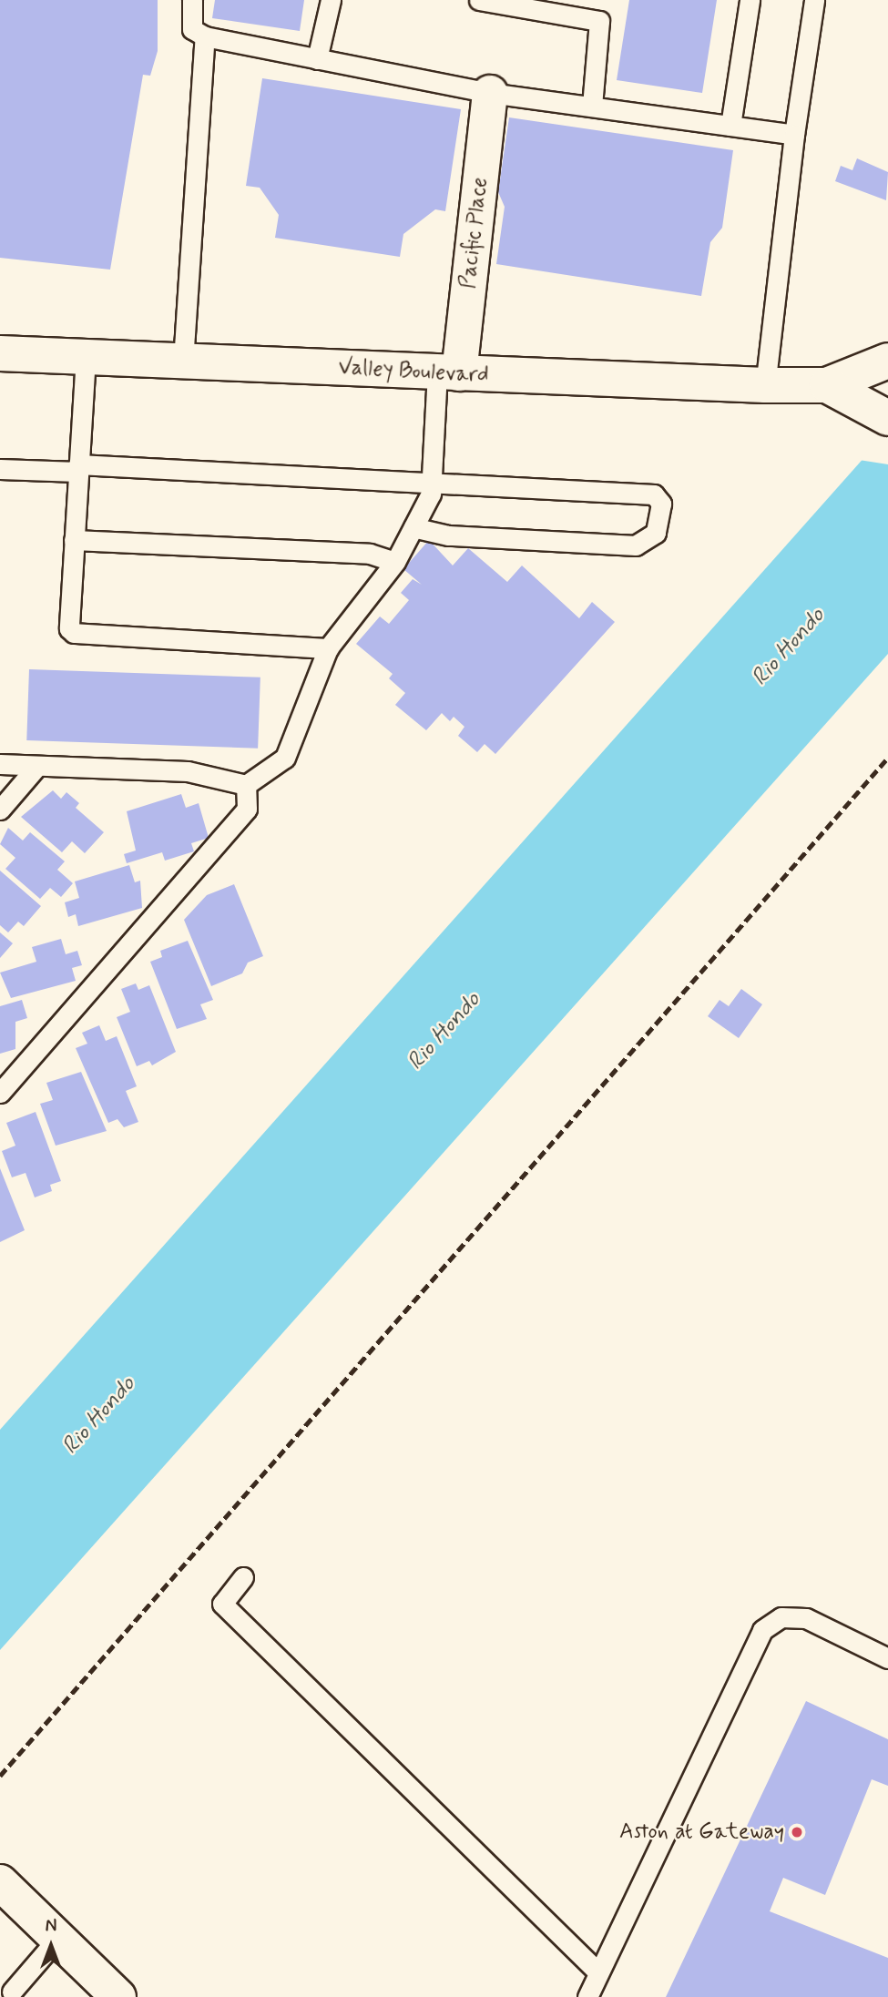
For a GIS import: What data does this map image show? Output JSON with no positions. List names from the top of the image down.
{
  "streets": {
    "main road": ["Pacific Place", "Valley Boulevard"]
  },
  "crossings": [
    ["Pacific Place", "Valley Boulevard"]
  ],
  "water": ["Rio Hondo"],
  "places": ["Aston at Gateway"],
  "north": "top"
}
